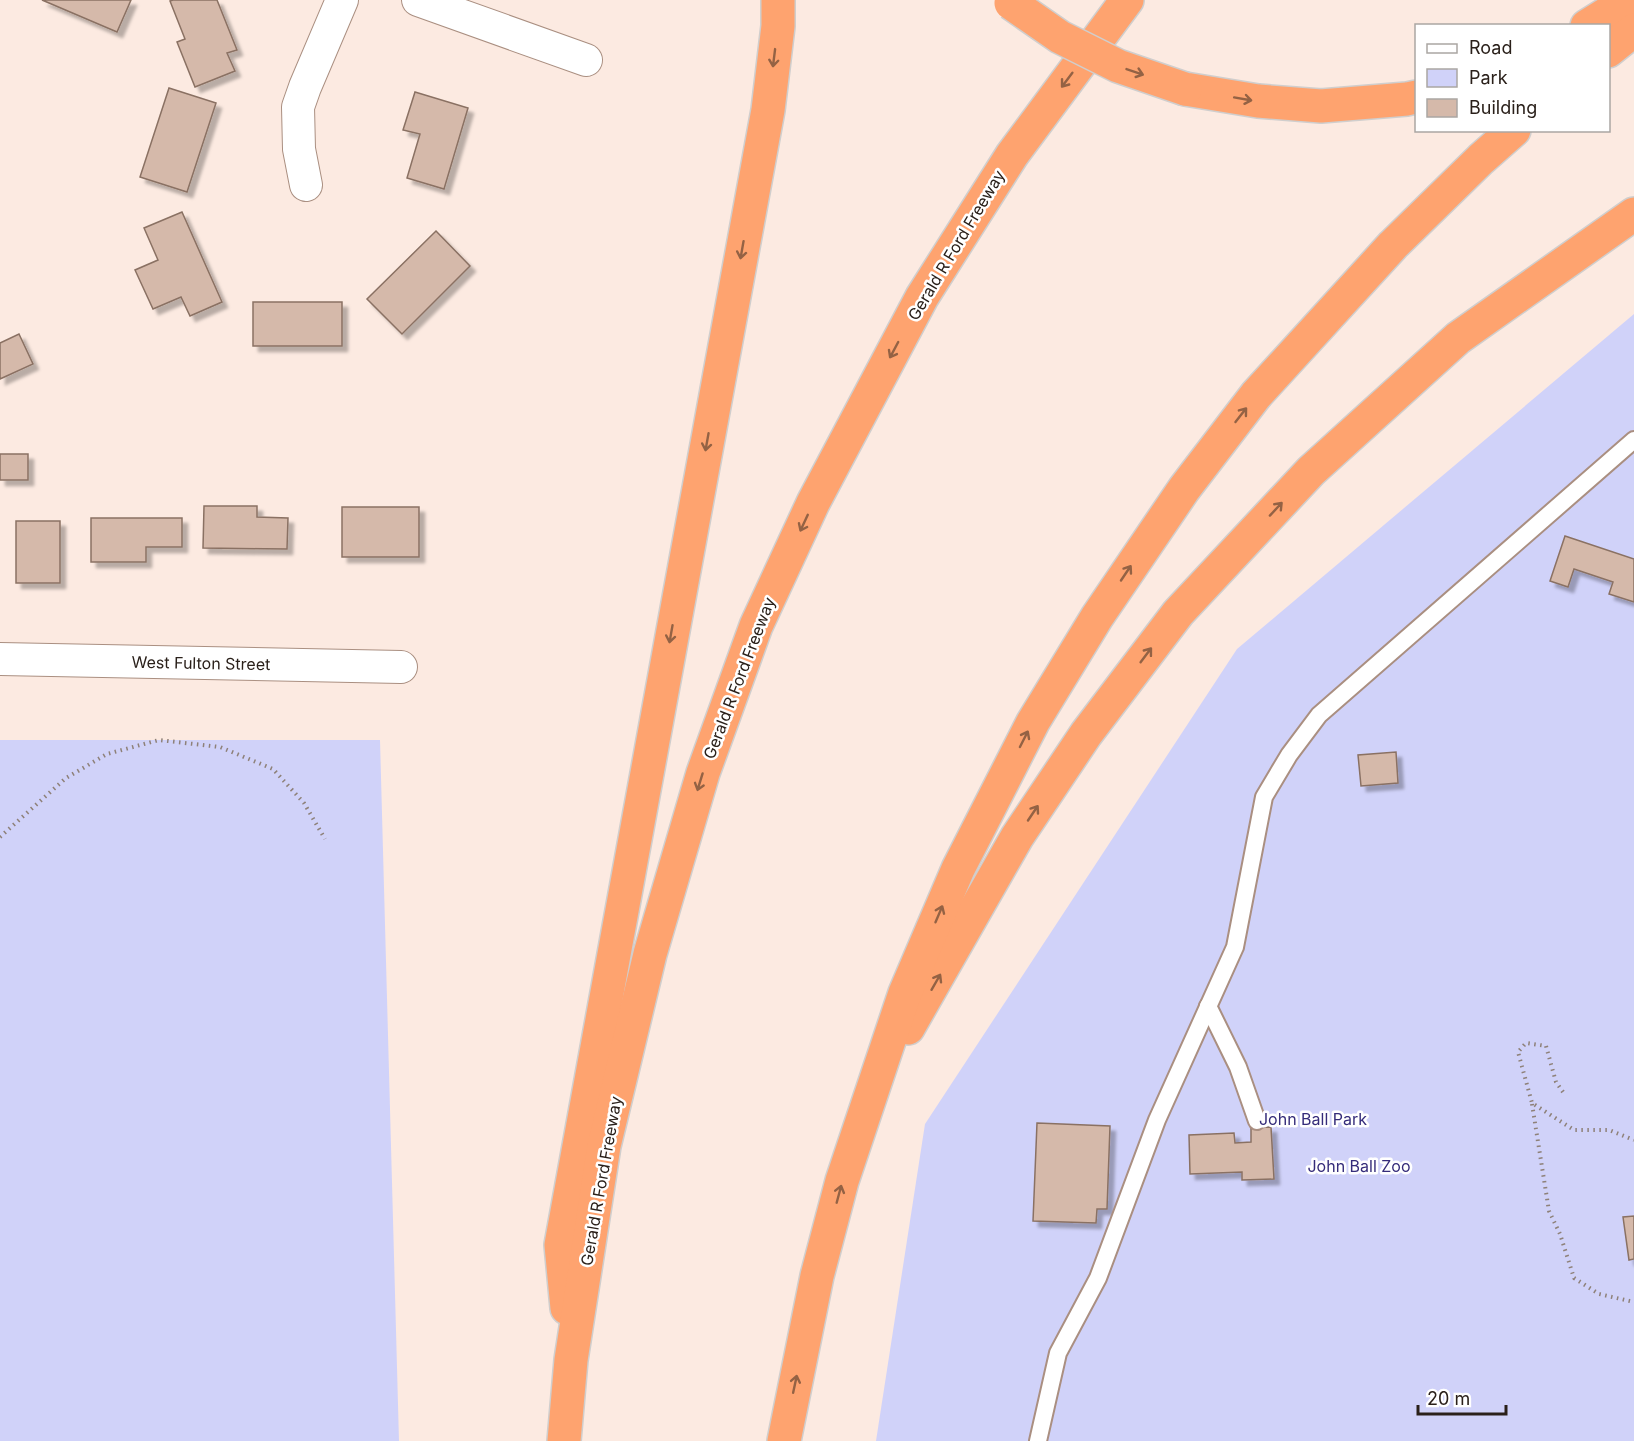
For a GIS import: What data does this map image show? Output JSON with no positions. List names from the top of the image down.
{
  "streets": {
    "highway": ["Gerald R Ford Freeway"],
    "street": ["West Fulton Street"]
  },
  "parks": ["John Ball Park", "John Ball Zoo"],
  "legend": ["Road", "Park", "Building"],
  "scale_bar": "20 m"
}
